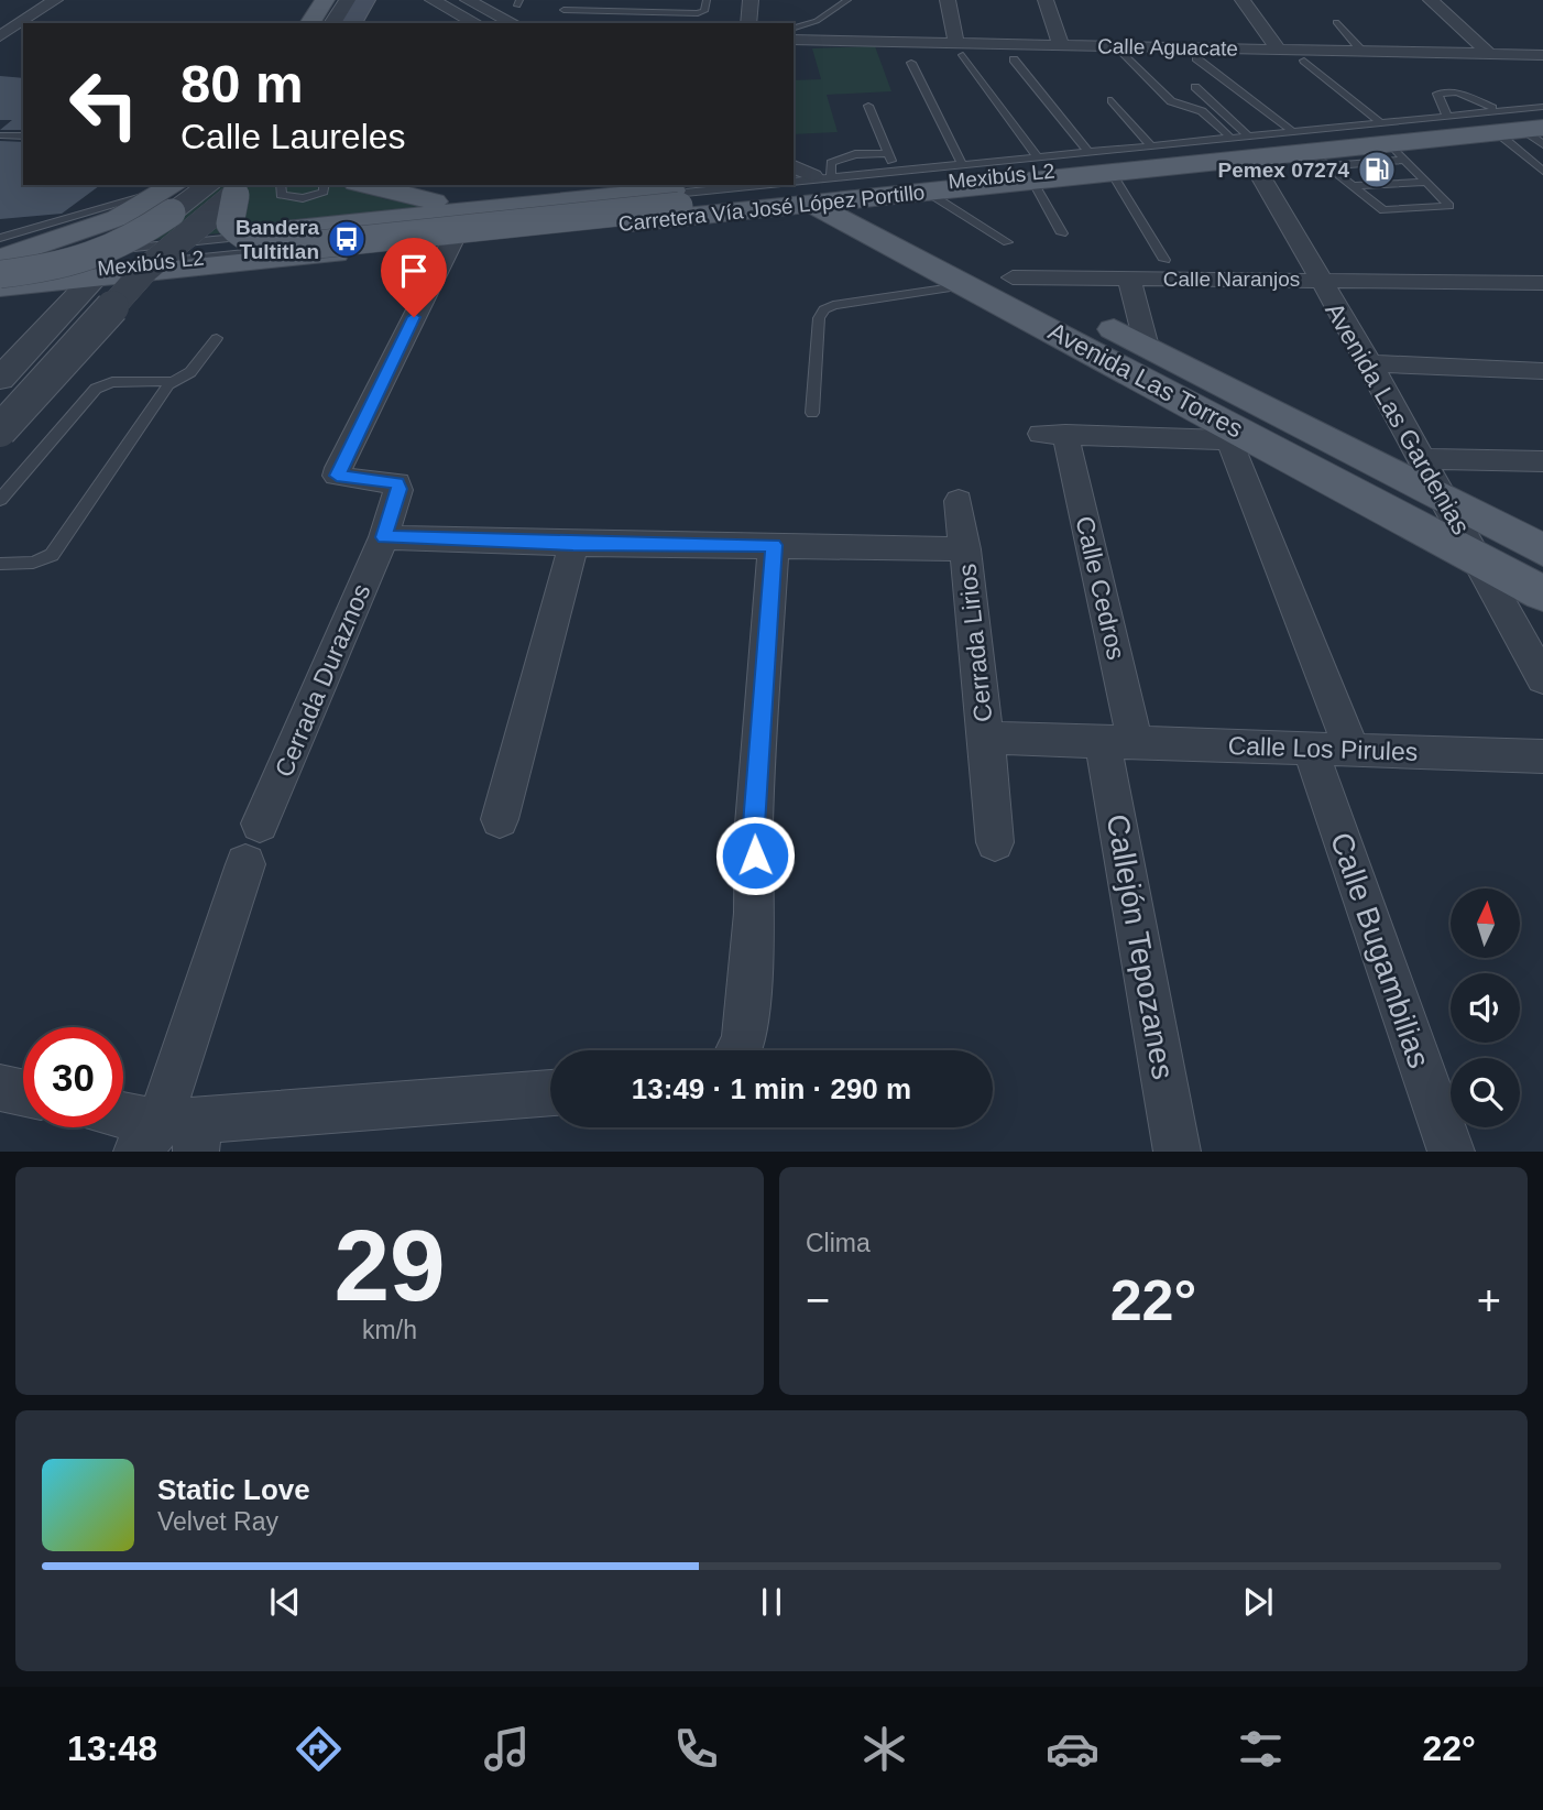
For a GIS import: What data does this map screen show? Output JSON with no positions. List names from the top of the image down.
{
  "streets": {
    "main road": ["Carretera Vía José López Portillo", "Avenida Las Torres"],
    "street": [
      "Calle Aguacate",
      "Calle Naranjos",
      "Avenida Las Gardenias",
      "Calle Cedros",
      "Cerrada Lirios",
      "Cerrada Duraznos",
      "Calle Los Pirules",
      "Callejón Tepozanes",
      "Calle Bugambilias"
    ],
    "lane": ["Mexibús L2"]
  },
  "crossings": [
    ["Mexibús L2", "Carretera Vía José López Portillo"],
    ["Mexibús L2", "Avenida Las Torres"],
    ["Carretera Vía José López Portillo", "Avenida Las Torres"],
    ["Carretera Vía José López Portillo", "Avenida Las Gardenias"],
    ["Carretera Vía José López Portillo", "Cerrada Duraznos"],
    ["Calle Naranjos", "Avenida Las Torres"],
    ["Calle Naranjos", "Avenida Las Gardenias"],
    ["Avenida Las Torres", "Avenida Las Gardenias"],
    ["Avenida Las Torres", "Calle Cedros"],
    ["Calle Cedros", "Calle Los Pirules"],
    ["Calle Cedros", "Callejón Tepozanes"],
    ["Cerrada Lirios", "Calle Los Pirules"],
    ["Calle Los Pirules", "Callejón Tepozanes"],
    ["Calle Los Pirules", "Calle Bugambilias"]
  ],
  "places": {
    "fuel station": ["Pemex 07274"],
    "bus stop": ["Bandera Tultitlan"]
  },
  "north": "top",
  "page": {
    "turn": ["80 m", "Calle Laureles"],
    "limit": "30",
    "trip": "13:49 · 1 min · 290 m",
    "tile": [
      ["29", "km/h"],
      "Clima"
    ],
    "heat": ["−", "22°", "+"],
    "song": ["Static Love", "Velvet Ray"],
    "tabs": ["13:48", "22°"]
  }
}
